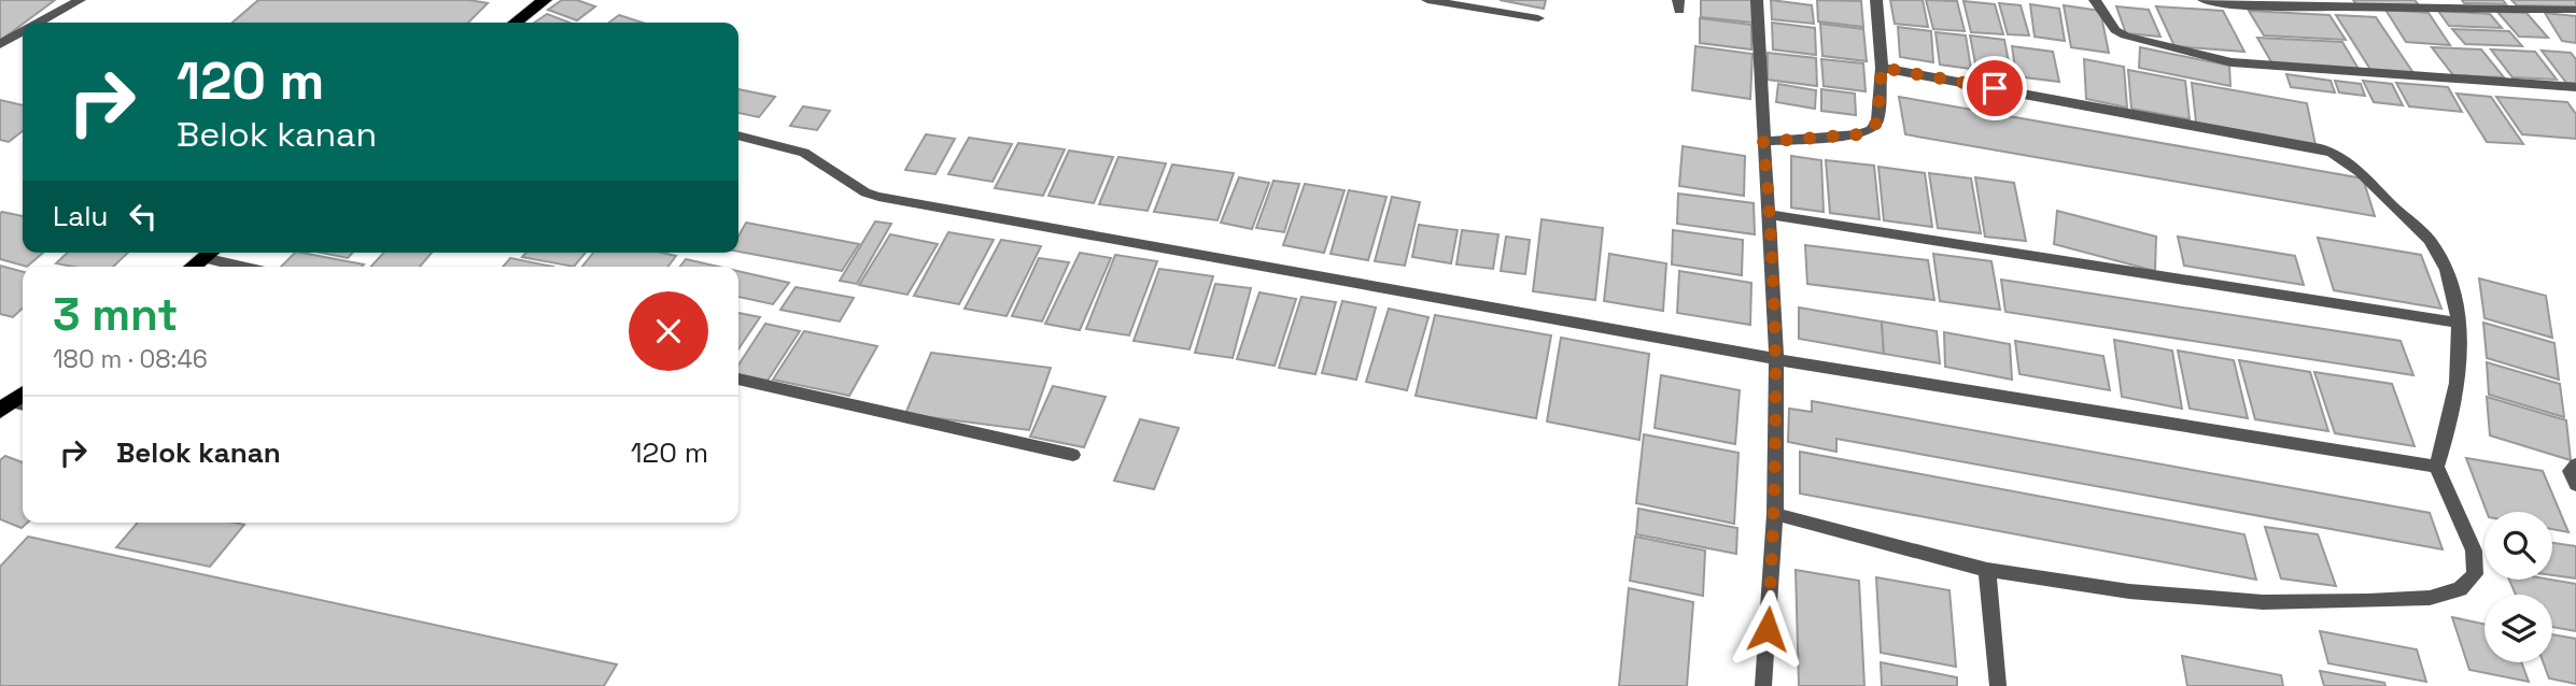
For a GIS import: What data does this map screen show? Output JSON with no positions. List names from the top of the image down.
{
  "page": {
    "turn": ["120 m", "Belok kanan"],
    "then": "Lalu",
    "heading": ["3 mnt", "180 m · 08:46"],
    "list": [
      {
        "name": "Belok kanan",
        "value": "120 m"
      }
    ]
  }
}
